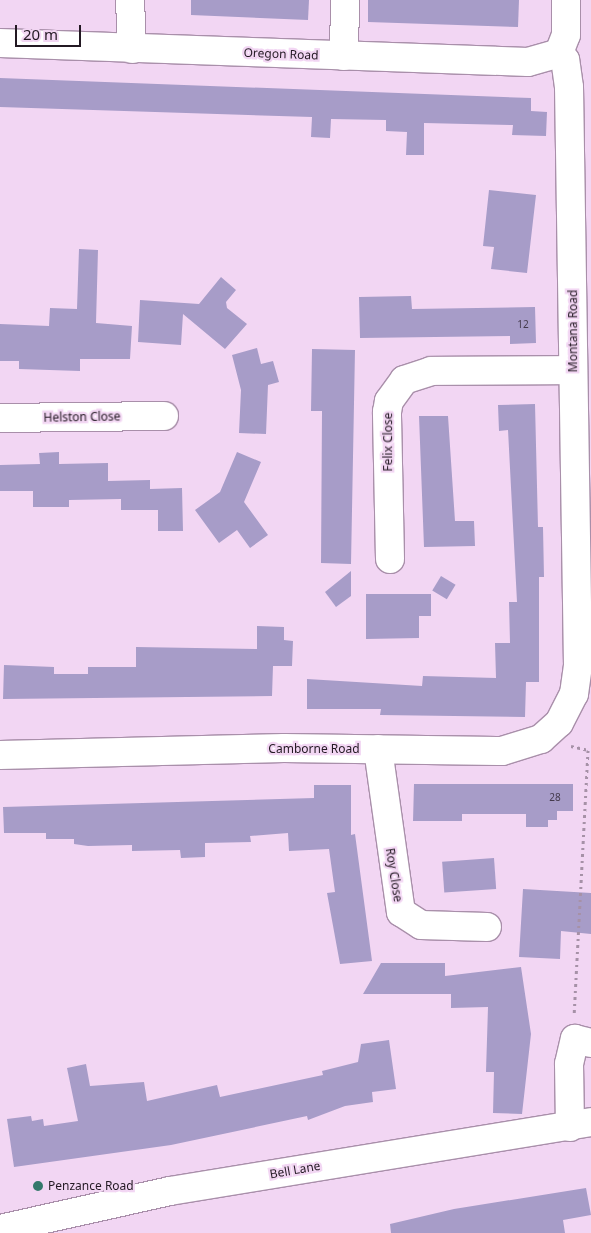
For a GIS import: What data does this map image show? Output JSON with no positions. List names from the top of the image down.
{
  "streets": {
    "street": [
      "Oregon Road",
      "Montana Road",
      "Helston Close",
      "Felix Close",
      "Camborne Road",
      "Roy Close",
      "Bell Lane"
    ]
  },
  "crossings": [
    ["Oregon Road", "Montana Road"],
    ["Montana Road", "Felix Close"],
    ["Montana Road", "Camborne Road"],
    ["Camborne Road", "Roy Close"]
  ],
  "places": ["Penzance Road"],
  "house_numbers": ["12", "28"],
  "scale_bar": "20 m"
}
